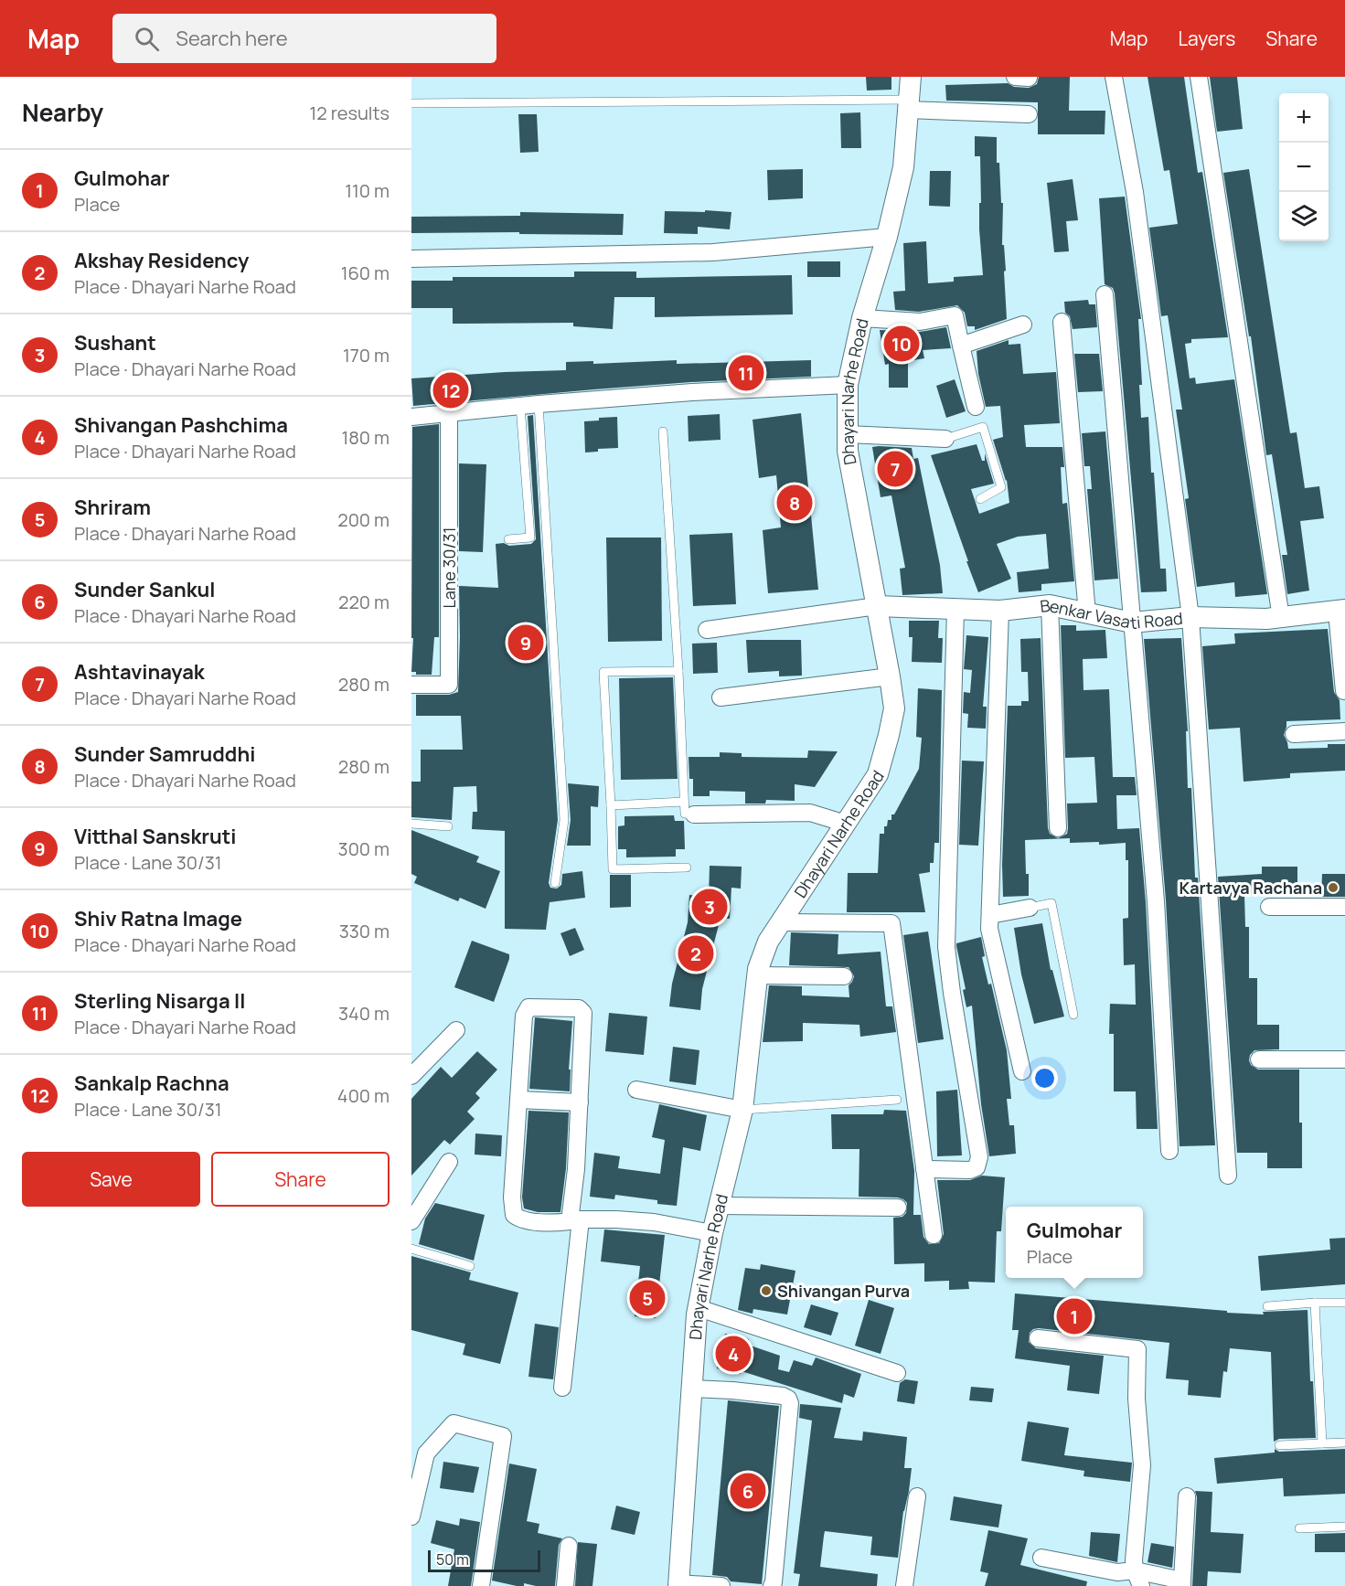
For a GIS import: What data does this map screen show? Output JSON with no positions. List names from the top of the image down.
{
  "streets": {
    "street": ["Dhayari Narhe Road", "Lane 30/31", "Benkar Vasati Road"]
  },
  "crossings": [
    ["Dhayari Narhe Road", "Benkar Vasati Road"]
  ],
  "places": ["Kartavya Rachana", "Shivangan Purva"],
  "scale_bar": "50 m",
  "page": {
    "header": "Map",
    "search": "Search here",
    "nav": ["Map", "Layers", "Share"],
    "heading": ["Nearby", "12 results"],
    "map_buttons": ["+", "−"],
    "list": [
      {
        "mark": "1",
        "name": "Gulmohar",
        "note": "Place",
        "value": "110 m"
      },
      {
        "mark": "2",
        "name": "Akshay Residency",
        "note": "Place · Dhayari Narhe Road",
        "value": "160 m"
      },
      {
        "mark": "3",
        "name": "Sushant",
        "note": "Place · Dhayari Narhe Road",
        "value": "170 m"
      },
      {
        "mark": "4",
        "name": "Shivangan Pashchima",
        "note": "Place · Dhayari Narhe Road",
        "value": "180 m"
      },
      {
        "mark": "5",
        "name": "Shriram",
        "note": "Place · Dhayari Narhe Road",
        "value": "200 m"
      },
      {
        "mark": "6",
        "name": "Sunder Sankul",
        "note": "Place · Dhayari Narhe Road",
        "value": "220 m"
      },
      {
        "mark": "7",
        "name": "Ashtavinayak",
        "note": "Place · Dhayari Narhe Road",
        "value": "280 m"
      },
      {
        "mark": "8",
        "name": "Sunder Samruddhi",
        "note": "Place · Dhayari Narhe Road",
        "value": "280 m"
      },
      {
        "mark": "9",
        "name": "Vitthal Sanskruti",
        "note": "Place · Lane 30/31",
        "value": "300 m"
      },
      {
        "mark": "10",
        "name": "Shiv Ratna Image",
        "note": "Place · Dhayari Narhe Road",
        "value": "330 m"
      },
      {
        "mark": "11",
        "name": "Sterling Nisarga II",
        "note": "Place · Dhayari Narhe Road",
        "value": "340 m"
      },
      {
        "mark": "12",
        "name": "Sankalp Rachna",
        "note": "Place · Lane 30/31",
        "value": "400 m"
      }
    ],
    "pins": [
      "10",
      "11",
      "12",
      "7",
      "8",
      "9",
      "3",
      "2",
      "5",
      "1",
      "4",
      "6"
    ],
    "buttons": ["Save", "Share"],
    "popup": ["Gulmohar", "Place"],
    "scale": "50 m"
  }
}
